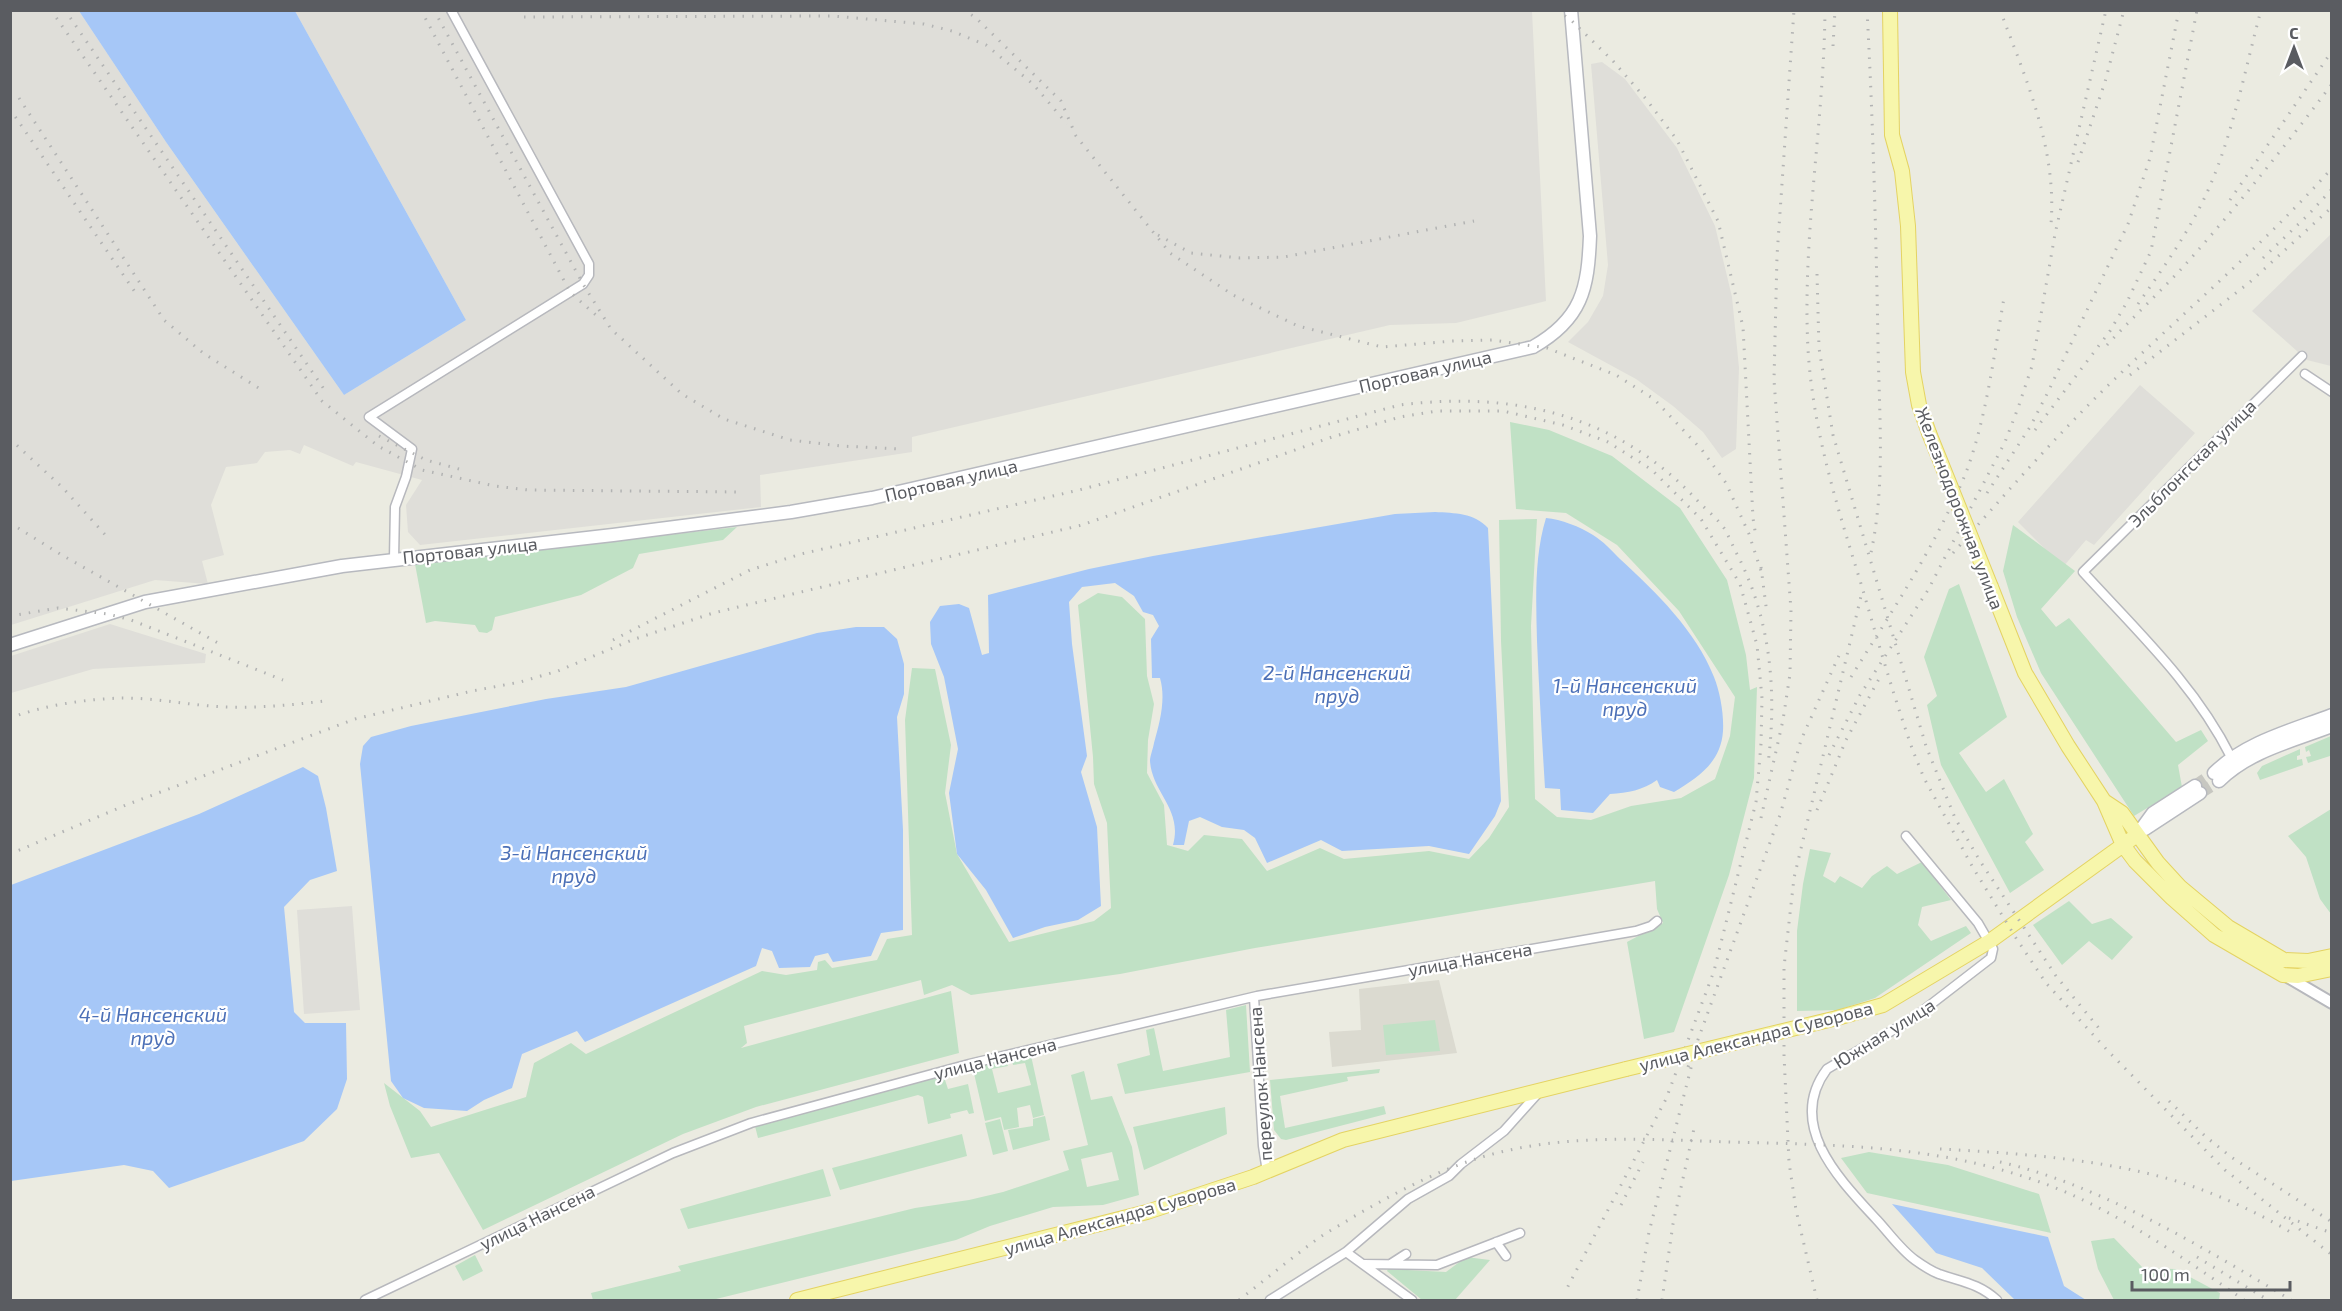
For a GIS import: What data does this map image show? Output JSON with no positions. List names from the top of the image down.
{
  "streets": {
    "main road": ["Портовая улица", "Железнодорожная улица", "улица Александра Суворова"],
    "street": [
      "Эльблонгская улица",
      "улица Нансена",
      "Южная улица",
      "переулок Нансена"
    ]
  },
  "crossings": [
    ["Железнодорожная улица", "улица Александра Суворова"],
    ["улица Нансена", "переулок Нансена"],
    ["Южная улица", "улица Александра Суворова"],
    ["улица Александра Суворова", "переулок Нансена"]
  ],
  "water": [
    "2-й Нансенский пруд",
    "1-й Нансенский пруд",
    "3-й Нансенский пруд",
    "4-й Нансенский пруд"
  ],
  "scale_bar": "100 m",
  "north": "top"
}
